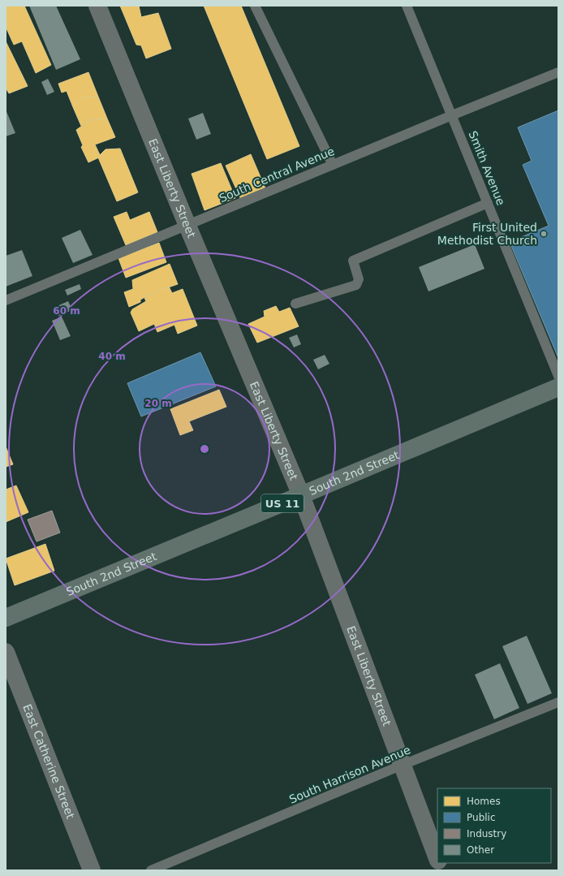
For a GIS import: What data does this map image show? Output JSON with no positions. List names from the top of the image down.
{
  "streets": {
    "main road": ["South 2nd Street", "US 11"],
    "street": ["East Liberty Street", "East Catherine Street"],
    "lane": ["Smith Avenue", "South Central Avenue", "South Harrison Avenue"]
  },
  "crossings": [
    ["Smith Avenue", "South Central Avenue"],
    ["South Central Avenue", "East Liberty Street"],
    ["East Liberty Street", "South 2nd Street"],
    ["East Liberty Street", "South Harrison Avenue"]
  ],
  "places": ["First United Methodist Church"],
  "legend": [
    "Homes",
    "Public",
    "Industry",
    "Other"
  ],
  "rings": ["60 m", "40 m", "20 m"]
}
